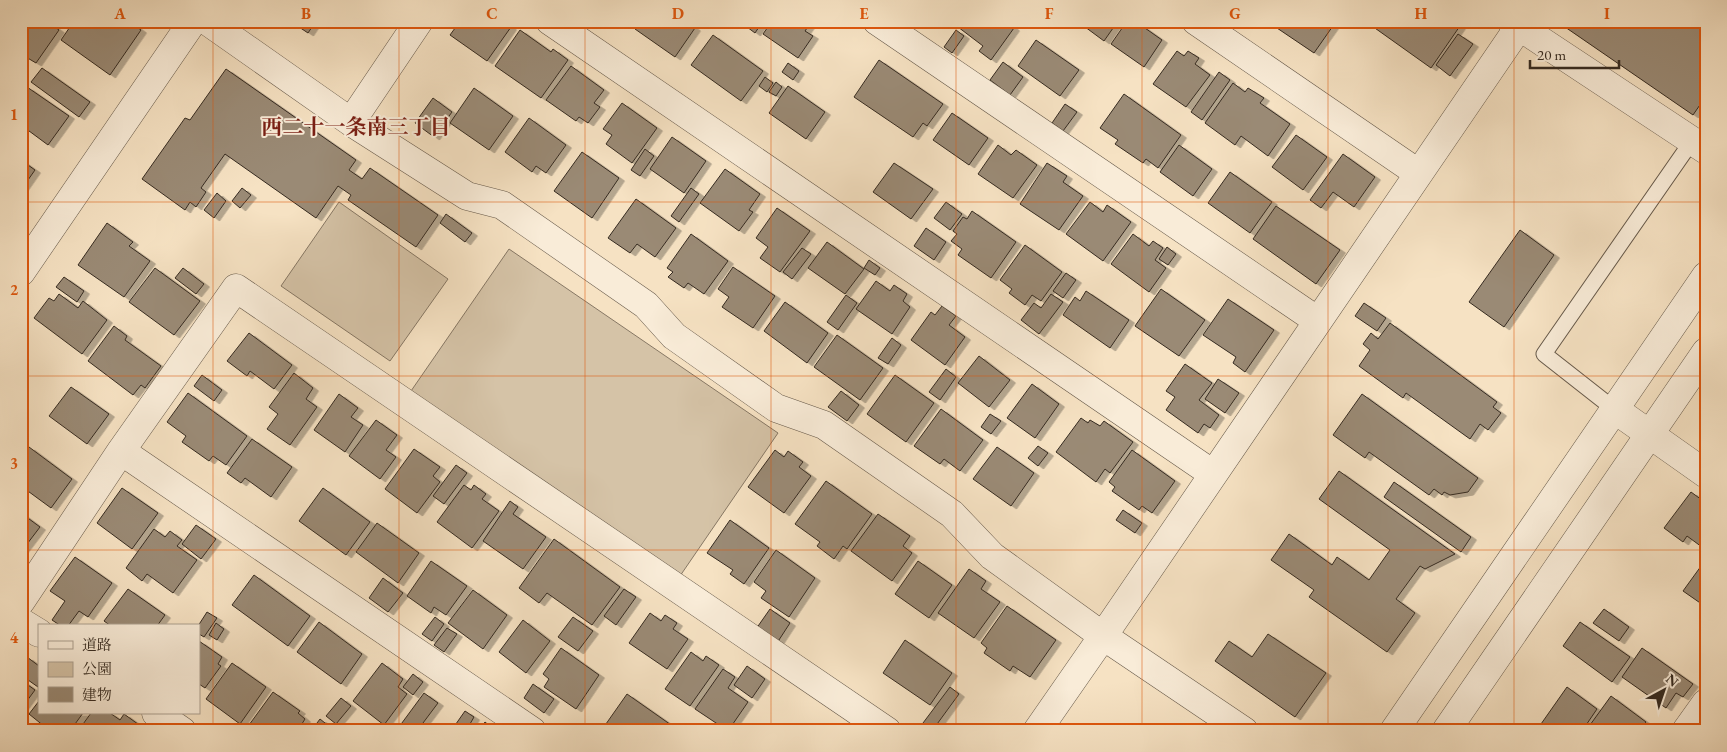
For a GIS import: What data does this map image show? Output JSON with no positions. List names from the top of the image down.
{
  "districts": ["西二十一条南三丁目"],
  "legend": ["道路", "公園", "建物"],
  "scale_bar": "20 m",
  "north": "top right",
  "grid": {
    "columns": [
      "A",
      "B",
      "C",
      "D",
      "E",
      "F",
      "G",
      "H",
      "I"
    ],
    "rows": [
      "1",
      "2",
      "3",
      "4"
    ]
  }
}
